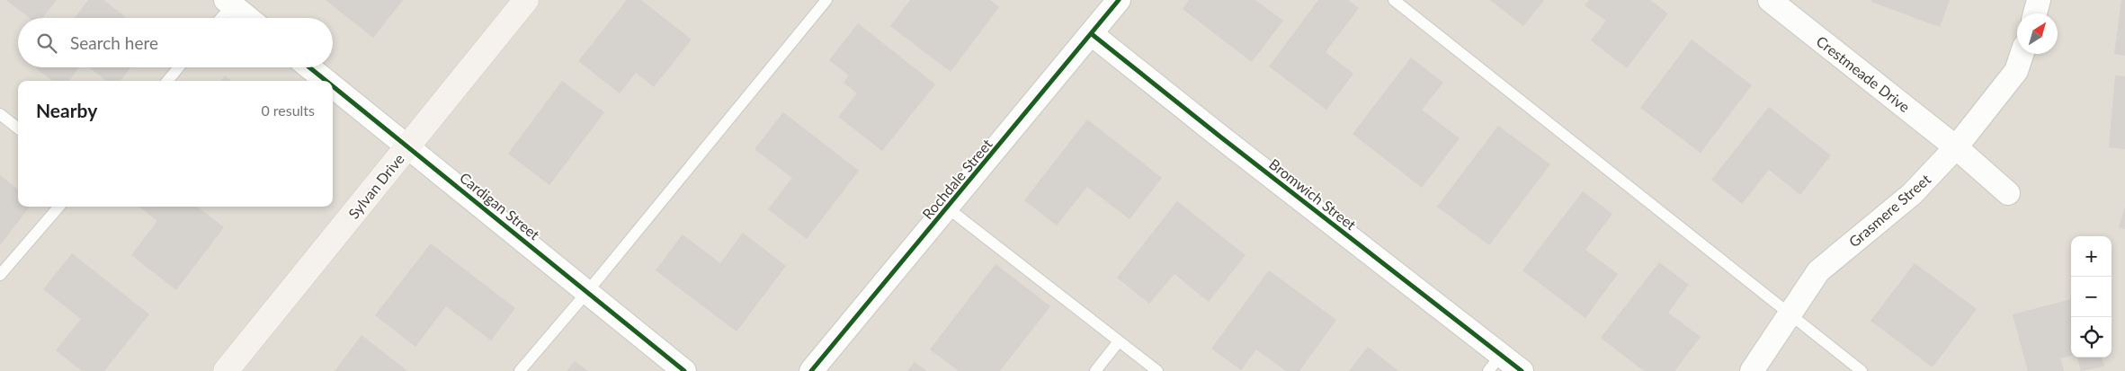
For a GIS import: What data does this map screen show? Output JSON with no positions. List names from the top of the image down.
{
  "streets": {
    "street": [
      "Crestmeade Drive",
      "Rochdale Street",
      "Sylvan Drive",
      "Bromwich Street",
      "Cardigan Street",
      "Grasmere Street"
    ]
  },
  "crossings": [
    ["Crestmeade Drive", "Grasmere Street"],
    ["Rochdale Street", "Bromwich Street"],
    ["Sylvan Drive", "Cardigan Street"]
  ],
  "north": "top right",
  "page": {
    "search": "Search here",
    "heading": ["Nearby", "0 results"],
    "map_buttons": ["+", "−"]
  }
}
